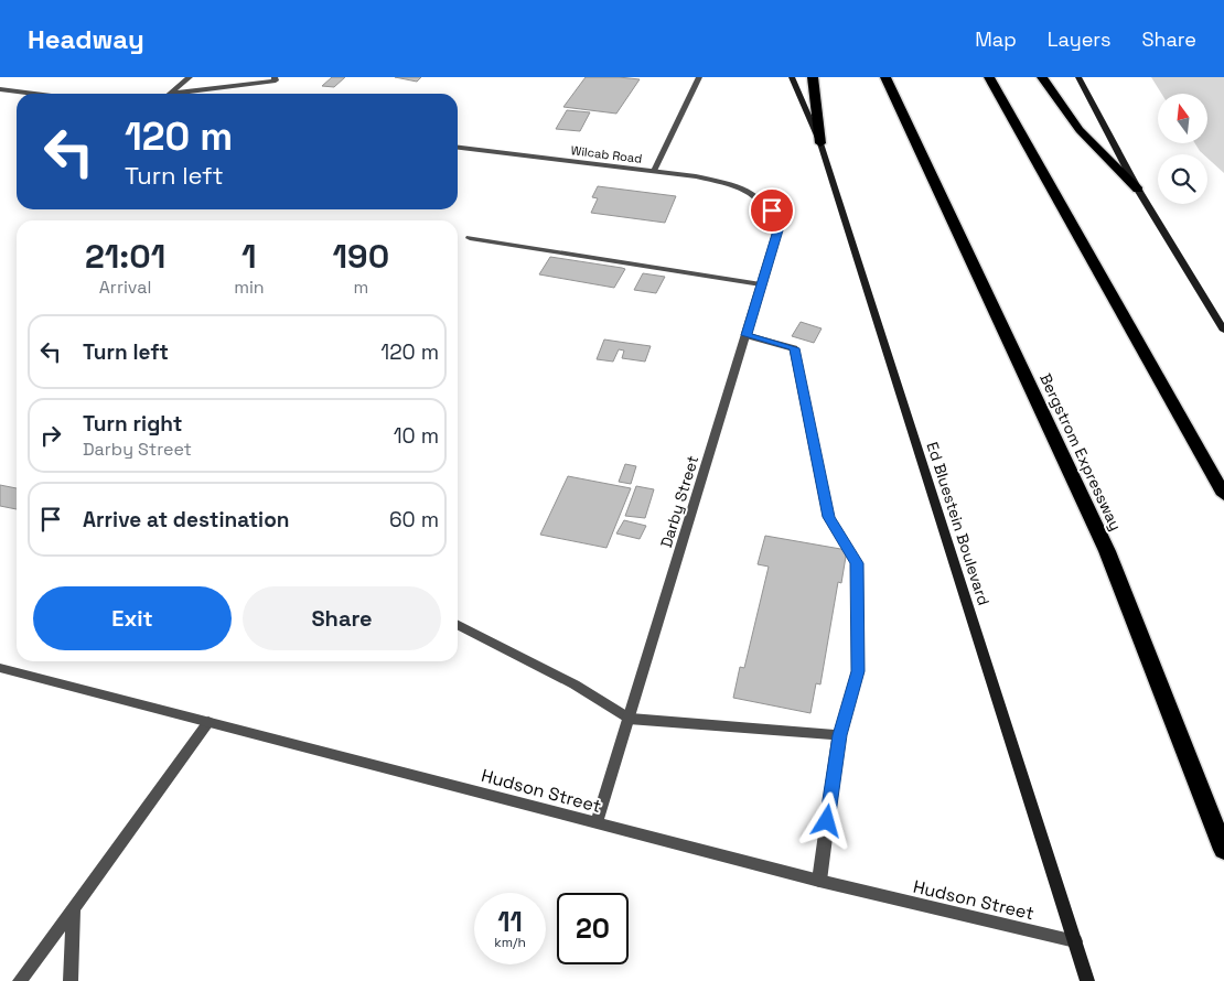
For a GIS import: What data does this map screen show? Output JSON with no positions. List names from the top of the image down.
{
  "streets": {
    "highway": ["Bergstrom Expressway"],
    "main road": ["Ed Bluestein Boulevard"],
    "street": ["Wilcab Road", "Darby Street", "Hudson Street"]
  },
  "crossings": [
    ["Wilcab Road", "Darby Street"],
    ["Darby Street", "Hudson Street"],
    ["Ed Bluestein Boulevard", "Hudson Street"]
  ],
  "north": "top",
  "page": {
    "header": "Headway",
    "nav": ["Map", "Layers", "Share"],
    "turn": ["120 m", "Turn left"],
    "eta": [
      "21:01",
      "Arrival",
      "1",
      "min",
      "190",
      "m"
    ],
    "list": [
      {
        "name": "Turn left",
        "value": "120 m"
      },
      {
        "name": "Turn right",
        "note": "Darby Street",
        "value": "10 m"
      },
      {
        "name": "Arrive at destination",
        "value": "60 m"
      }
    ],
    "buttons": ["Exit", "Share"],
    "speed": "11 km/h",
    "limit": "20"
  }
}
